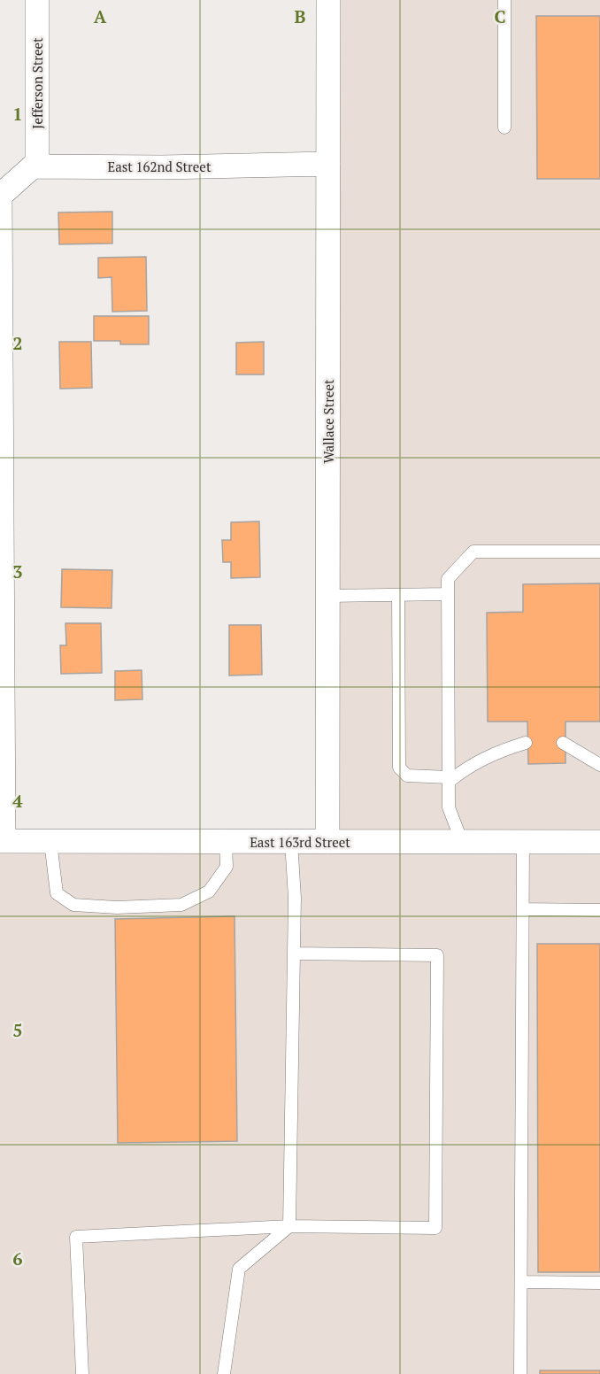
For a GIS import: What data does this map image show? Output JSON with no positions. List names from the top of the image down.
{
  "streets": {
    "street": [
      "Jefferson Street",
      "East 162nd Street",
      "Wallace Street",
      "East 163rd Street"
    ]
  },
  "crossings": [
    ["Jefferson Street", "East 162nd Street"],
    ["East 162nd Street", "Wallace Street"],
    ["Wallace Street", "East 163rd Street"]
  ],
  "grid": {
    "columns": ["A", "B", "C"],
    "rows": [
      "1",
      "2",
      "3",
      "4",
      "5",
      "6"
    ]
  }
}
